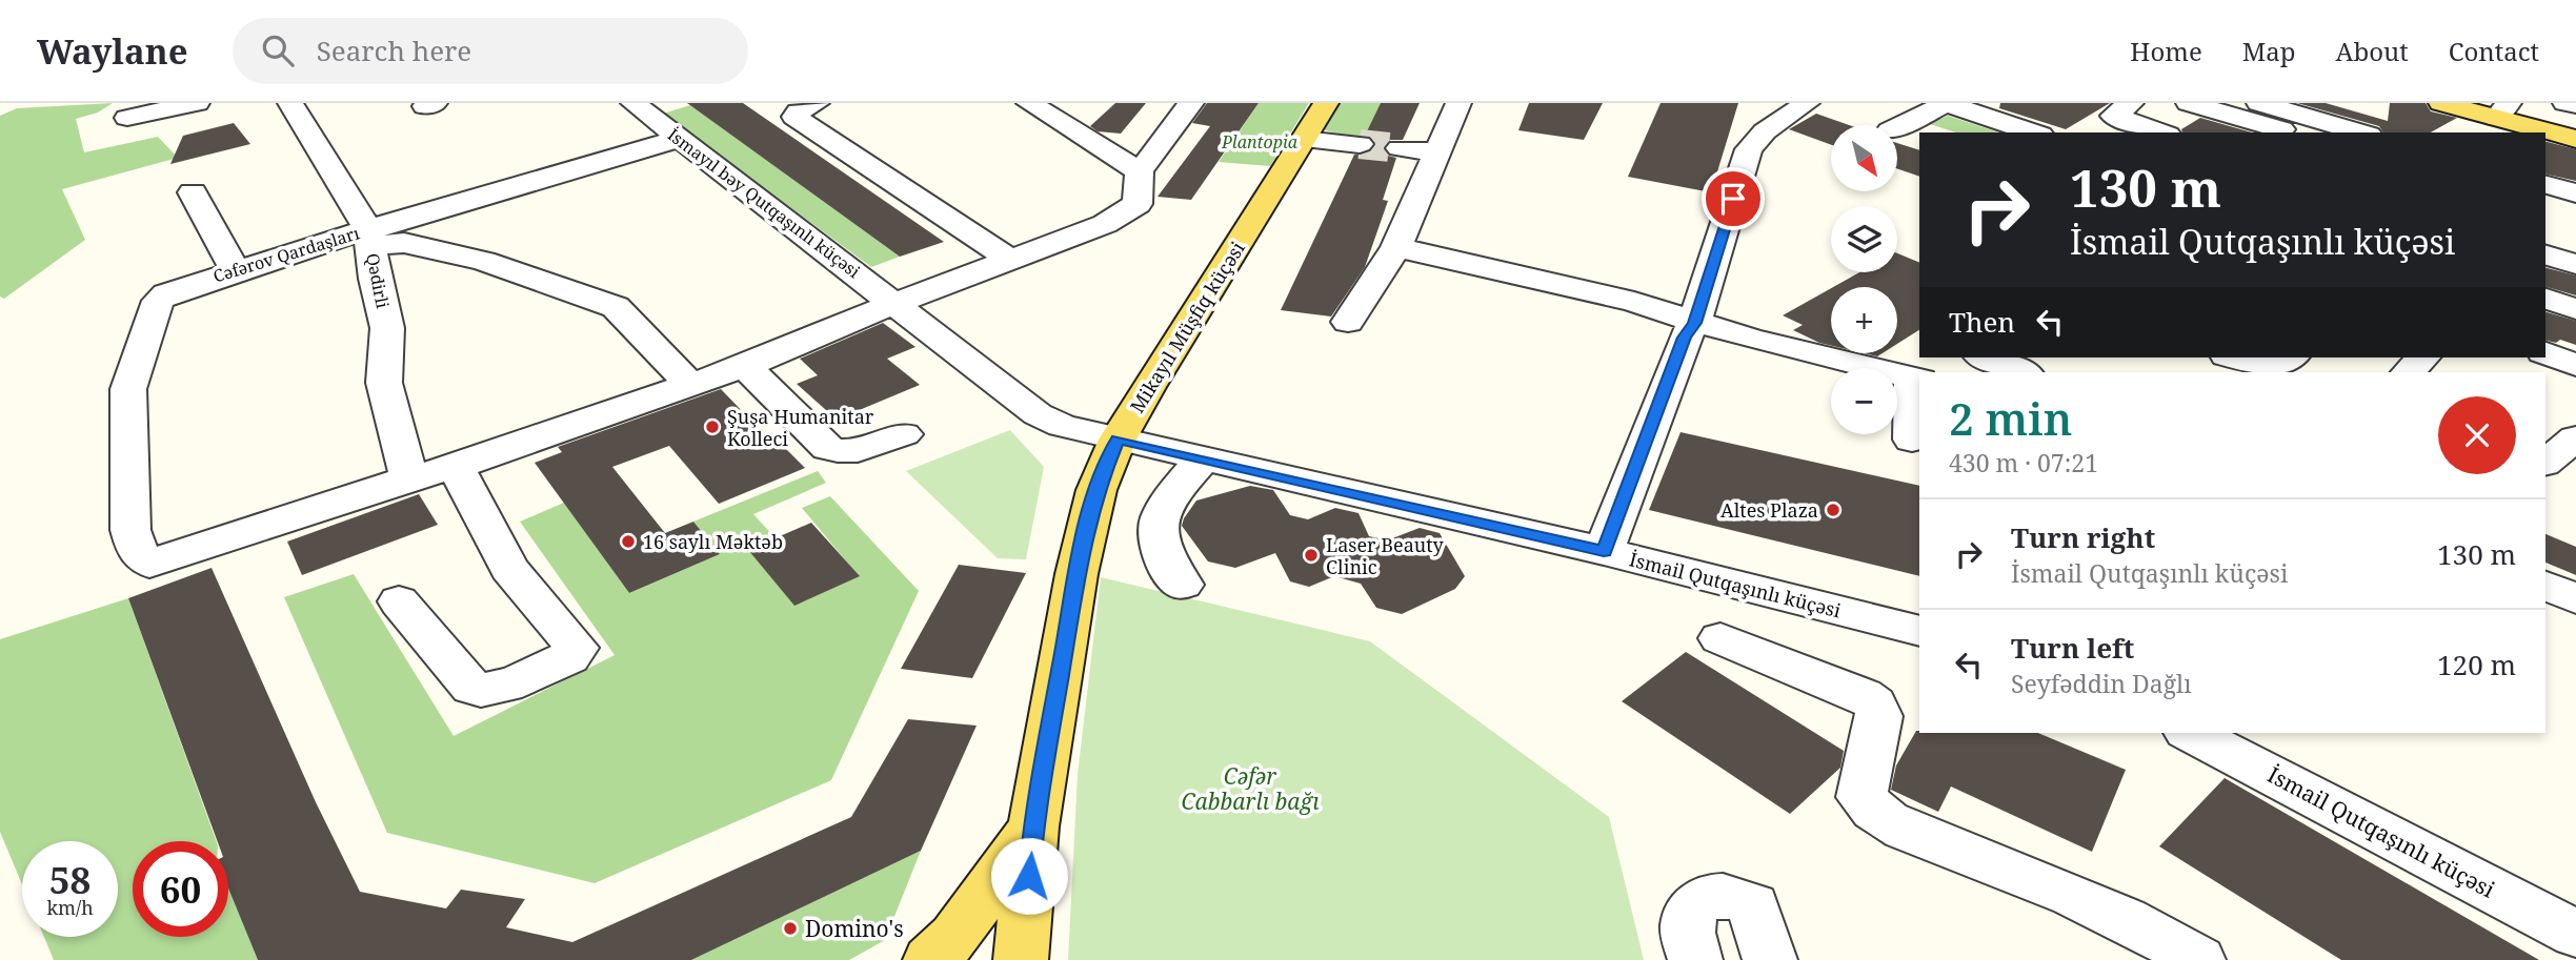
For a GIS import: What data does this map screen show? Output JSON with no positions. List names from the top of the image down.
{
  "streets": {
    "main road": ["Mikayıl Müşfiq küçəsi"],
    "street": [
      "İsmayıl bəy Qutqaşınlı küçəsi",
      "Cəfərov Qardaşları",
      "Qədirli",
      "İsmail Qutqaşınlı küçəsi"
    ]
  },
  "crossings": [
    ["İsmayıl bəy Qutqaşınlı küçəsi", "Cəfərov Qardaşları"],
    ["İsmayıl bəy Qutqaşınlı küçəsi", "Mikayıl Müşfiq küçəsi"],
    ["İsmayıl bəy Qutqaşınlı küçəsi", "İsmail Qutqaşınlı küçəsi"],
    ["Cəfərov Qardaşları", "Qədirli"],
    ["Mikayıl Müşfiq küçəsi", "İsmail Qutqaşınlı küçəsi"]
  ],
  "parks": ["Plantopia", "Cəfər Cabbarlı bağı"],
  "places": [
    "Şuşa Humanitar Kolleci",
    "Altes Plaza",
    "16 saylı Məktəb",
    "Laser Beauty Clinic",
    "Domino's"
  ],
  "north": "bottom right",
  "page": {
    "header": "Waylane",
    "search": "Search here",
    "nav": [
      "Home",
      "Map",
      "About",
      "Contact"
    ],
    "map_buttons": ["+", "−"],
    "turn": ["130 m", "İsmail Qutqaşınlı küçəsi"],
    "then": "Then",
    "heading": ["2 min", "430 m · 07:21"],
    "list": [
      {
        "name": "Turn right",
        "note": "İsmail Qutqaşınlı küçəsi",
        "value": "130 m"
      },
      {
        "name": "Turn left",
        "note": "Seyfəddin Dağlı",
        "value": "120 m"
      }
    ],
    "speed": "58 km/h",
    "limit": "60"
  }
}
